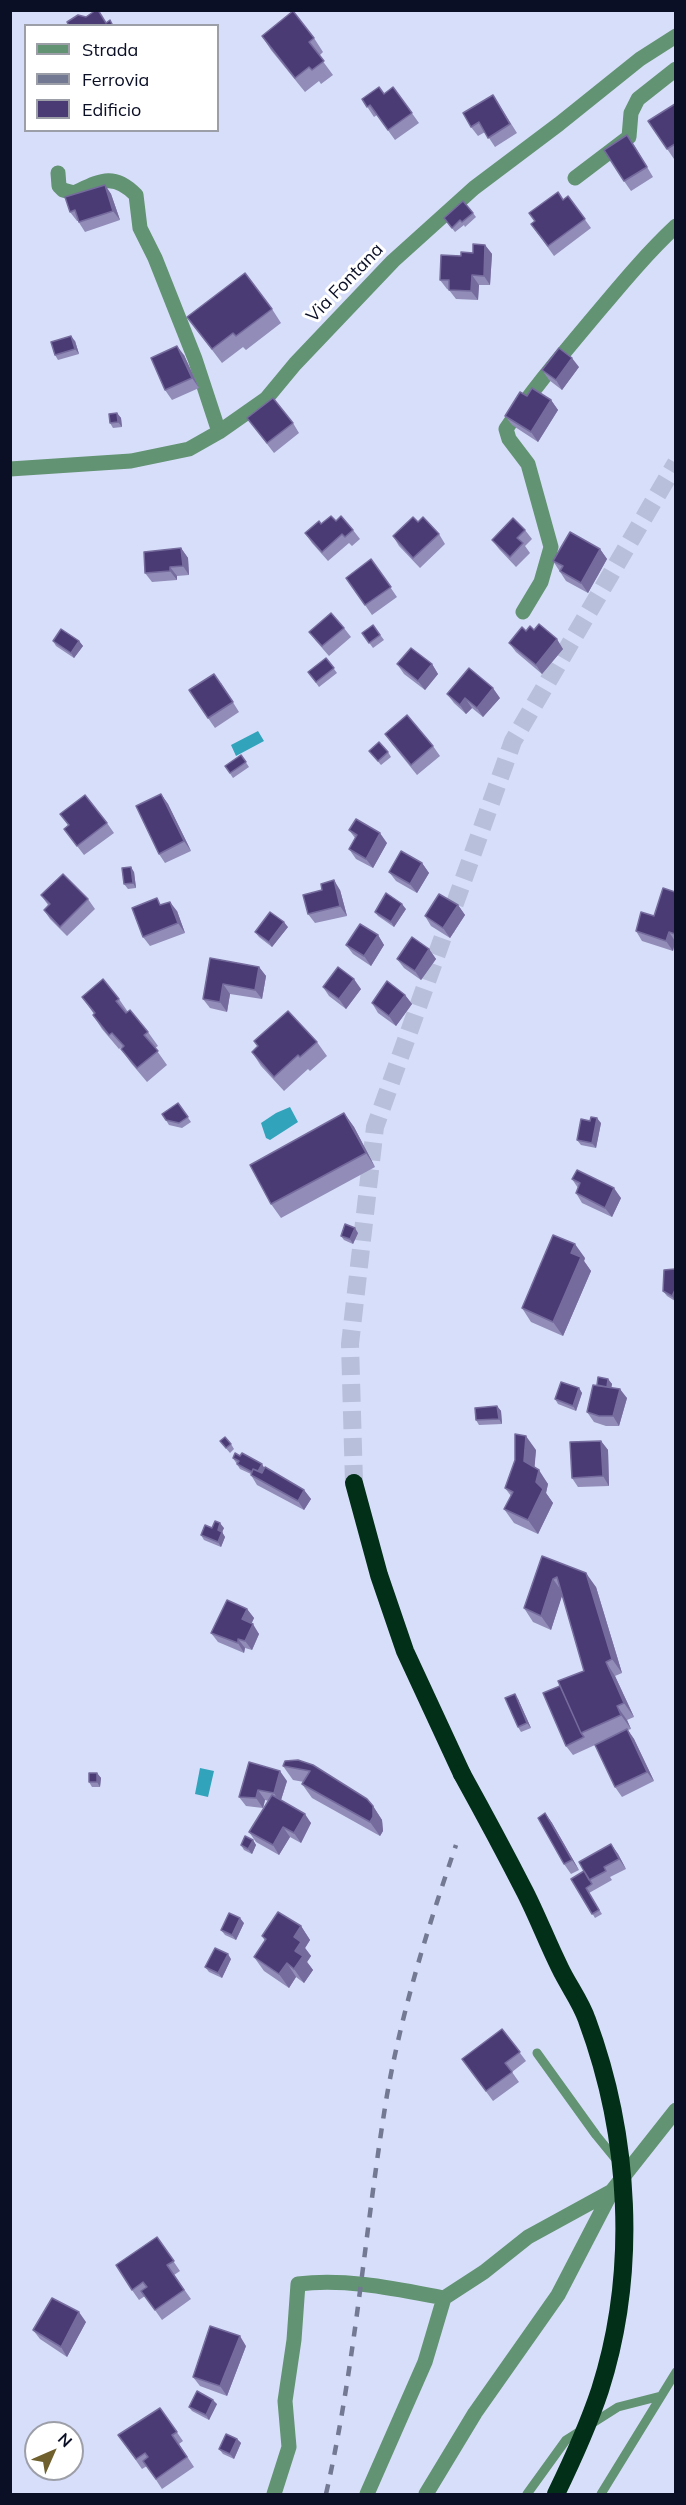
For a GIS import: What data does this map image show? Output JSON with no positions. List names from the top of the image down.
{
  "streets": {
    "street": ["Via Fontana"]
  },
  "legend": ["Strada", "Ferrovia", "Edificio"],
  "north": "top right"
}
